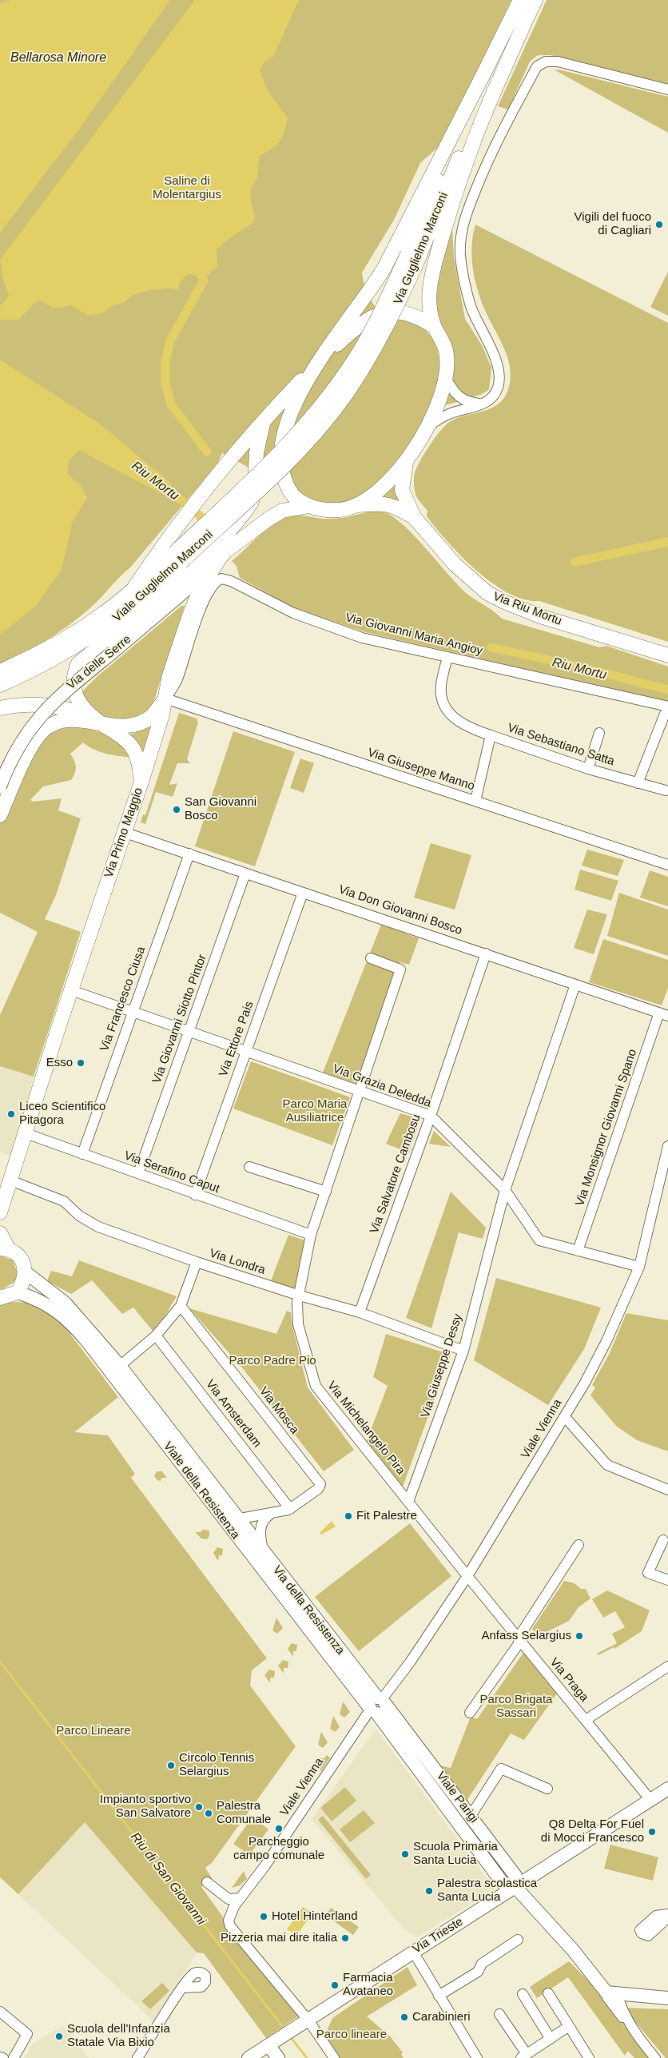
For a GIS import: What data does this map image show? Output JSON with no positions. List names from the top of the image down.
{
  "streets": {
    "main road": [
      "Via Guglielmo Marconi",
      "Viale Guglielmo Marconi",
      "Via Riu Mortu",
      "Via Primo Maggio"
    ],
    "street": [
      "Via Giovanni Maria Angioy",
      "Via delle Serre",
      "Via Sebastiano Satta",
      "Via Giuseppe Manno",
      "Via Don Giovanni Bosco",
      "Via Francesco Ciusa",
      "Via Giovanni Siotto Pintor",
      "Via Ettore Pais",
      "Via Grazia Deledda",
      "Via Monsignor Giovanni Spano",
      "Via Serafino Caput",
      "Via Salvatore Cambosu",
      "Via Londra",
      "Via Giuseppe Dessy",
      "Via Mosca",
      "Via Amsterdam",
      "Via Michelangelo Pira",
      "Viale Vienna",
      "Viale della Resistenza",
      "Via della Resistenza",
      "Via Praga",
      "Viale Parigi",
      "Via Trieste"
    ]
  },
  "crossings": [
    ["Via Guglielmo Marconi", "Viale Guglielmo Marconi"],
    ["Via Giovanni Maria Angioy", "Via Giuseppe Manno"],
    ["Via Giovanni Maria Angioy", "Via Primo Maggio"],
    ["Via delle Serre", "Via Primo Maggio"],
    ["Via Sebastiano Satta", "Via Giuseppe Manno"],
    ["Via Giuseppe Manno", "Via Primo Maggio"],
    ["Via Primo Maggio", "Via Don Giovanni Bosco"],
    ["Via Primo Maggio", "Via Grazia Deledda"],
    ["Via Primo Maggio", "Via Serafino Caput"],
    ["Via Primo Maggio", "Via Londra"],
    ["Via Don Giovanni Bosco", "Via Francesco Ciusa"],
    ["Via Don Giovanni Bosco", "Via Giovanni Siotto Pintor"],
    ["Via Don Giovanni Bosco", "Via Ettore Pais"],
    ["Via Don Giovanni Bosco", "Via Monsignor Giovanni Spano"],
    ["Via Don Giovanni Bosco", "Via Salvatore Cambosu"],
    ["Via Don Giovanni Bosco", "Via Giuseppe Dessy"],
    ["Via Francesco Ciusa", "Via Grazia Deledda"],
    ["Via Francesco Ciusa", "Via Serafino Caput"],
    ["Via Giovanni Siotto Pintor", "Via Grazia Deledda"],
    ["Via Giovanni Siotto Pintor", "Via Serafino Caput"],
    ["Via Ettore Pais", "Via Grazia Deledda"],
    ["Via Ettore Pais", "Via Serafino Caput"],
    ["Via Grazia Deledda", "Via Monsignor Giovanni Spano"],
    ["Via Grazia Deledda", "Via Salvatore Cambosu"],
    ["Via Grazia Deledda", "Via Giuseppe Dessy"],
    ["Via Grazia Deledda", "Via Michelangelo Pira"],
    ["Via Grazia Deledda", "Viale Vienna"],
    ["Via Serafino Caput", "Via Michelangelo Pira"],
    ["Via Salvatore Cambosu", "Via Londra"],
    ["Via Londra", "Via Giuseppe Dessy"],
    ["Via Londra", "Via Michelangelo Pira"],
    ["Via Giuseppe Dessy", "Via Michelangelo Pira"],
    ["Via Mosca", "Via Amsterdam"],
    ["Via Mosca", "Viale della Resistenza"],
    ["Via Mosca", "Via della Resistenza"],
    ["Via Michelangelo Pira", "Viale Vienna"],
    ["Via Michelangelo Pira", "Via Praga"],
    ["Viale Vienna", "Viale della Resistenza"],
    ["Viale Vienna", "Via della Resistenza"],
    ["Viale Vienna", "Via Praga"],
    ["Viale Vienna", "Viale Parigi"],
    ["Viale della Resistenza", "Via della Resistenza"],
    ["Viale della Resistenza", "Viale Parigi"],
    ["Via della Resistenza", "Viale Parigi"],
    ["Via Praga", "Via Trieste"],
    ["Viale Parigi", "Via Trieste"]
  ],
  "water": ["Bellarosa Minore", "Riu Mortu", "Riu di San Giovanni"],
  "parks": [
    "Saline di Molentargius",
    "Parco Maria Ausiliatrice",
    "Parco Padre Pio",
    "Parco Brigata Sassari",
    "Parco Lineare",
    "Parco lineare"
  ],
  "places": [
    "Vigili del fuoco di Cagliari",
    "San Giovanni Bosco",
    "Esso",
    "Liceo Scientifico Pitagora",
    "Fit Palestre",
    "Anfass Selargius",
    "Circolo Tennis Selargius",
    "Impianto sportivo San Salvatore",
    "Palestra Comunale",
    "Parcheggio campo comunale",
    "Q8 Delta For Fuel di Mocci Francesco",
    "Scuola Primaria Santa Lucia",
    "Palestra scolastica Santa Lucia",
    "Hotel Hinterland",
    "Pizzeria mai dire italia",
    "Farmacia Avataneo",
    "Carabinieri",
    "Scuola dell'Infanzia Statale Via Bixio"
  ]
}
